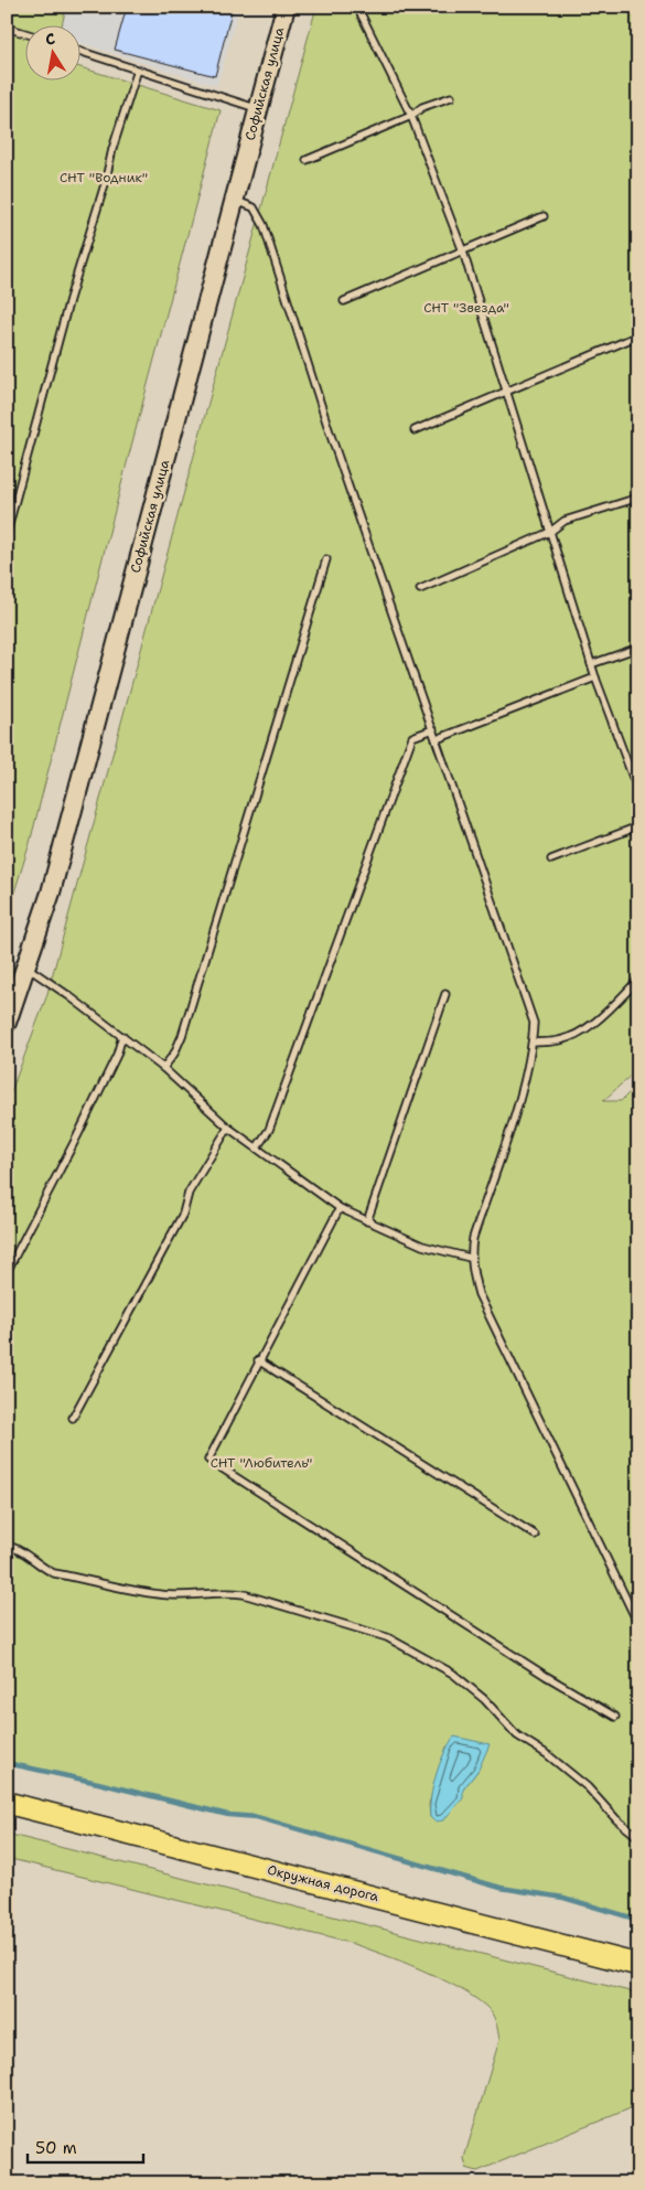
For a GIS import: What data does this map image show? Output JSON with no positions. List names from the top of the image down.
{
  "streets": {
    "main road": ["Софийская улица", "Окружная дорога"]
  },
  "parks": ["СНТ \"Водник\"", "СНТ \"Звезда\"", "СНТ \"Любитель\""],
  "scale_bar": "50 m",
  "north": "top"
}
